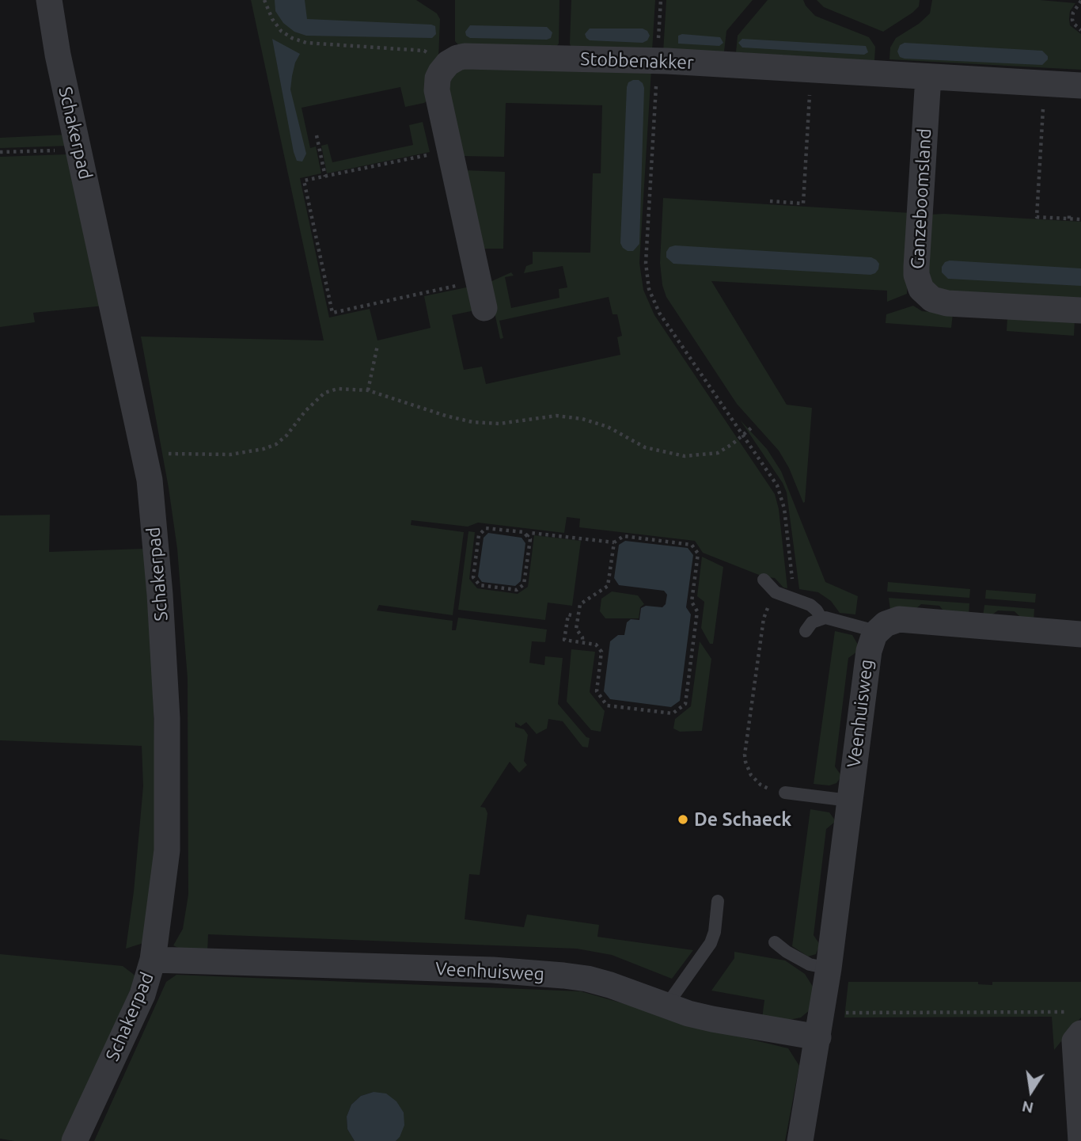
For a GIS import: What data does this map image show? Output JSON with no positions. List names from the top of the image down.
{
  "streets": {
    "street": [
      "Stobbenakker",
      "Schakerpad",
      "Ganzeboomsland",
      "Veenhuisweg"
    ]
  },
  "crossings": [
    ["Stobbenakker", "Ganzeboomsland"],
    ["Schakerpad", "Veenhuisweg"]
  ],
  "places": ["De Schaeck"],
  "north": "bottom"
}
